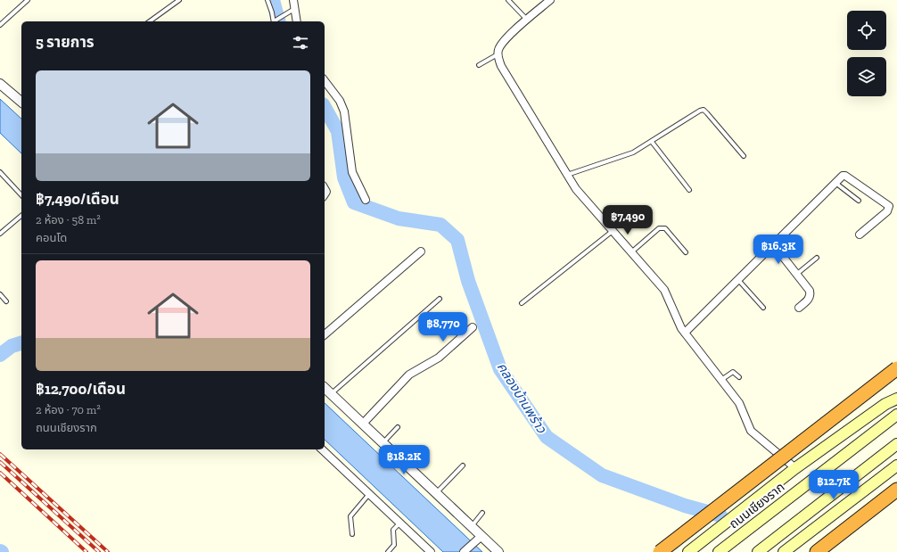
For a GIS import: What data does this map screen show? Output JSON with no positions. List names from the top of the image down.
{
  "streets": {
    "main road": ["ถนนเชียงราก"]
  },
  "water": ["คลองบ้านพร้าว"],
  "page": {
    "heading": "5 รายการ",
    "list": [
      {
        "name": "฿7,490/เดือน",
        "note": "2 ห้อง · 58 m² · คอนโด"
      },
      {
        "name": "฿12,700/เดือน",
        "note": "2 ห้อง · 70 m² · ถนนเชียงราก"
      }
    ],
    "price": [
      "฿7,490",
      "฿16.3K",
      "฿8,770",
      "฿18.2K",
      "฿12.7K"
    ]
  }
}
